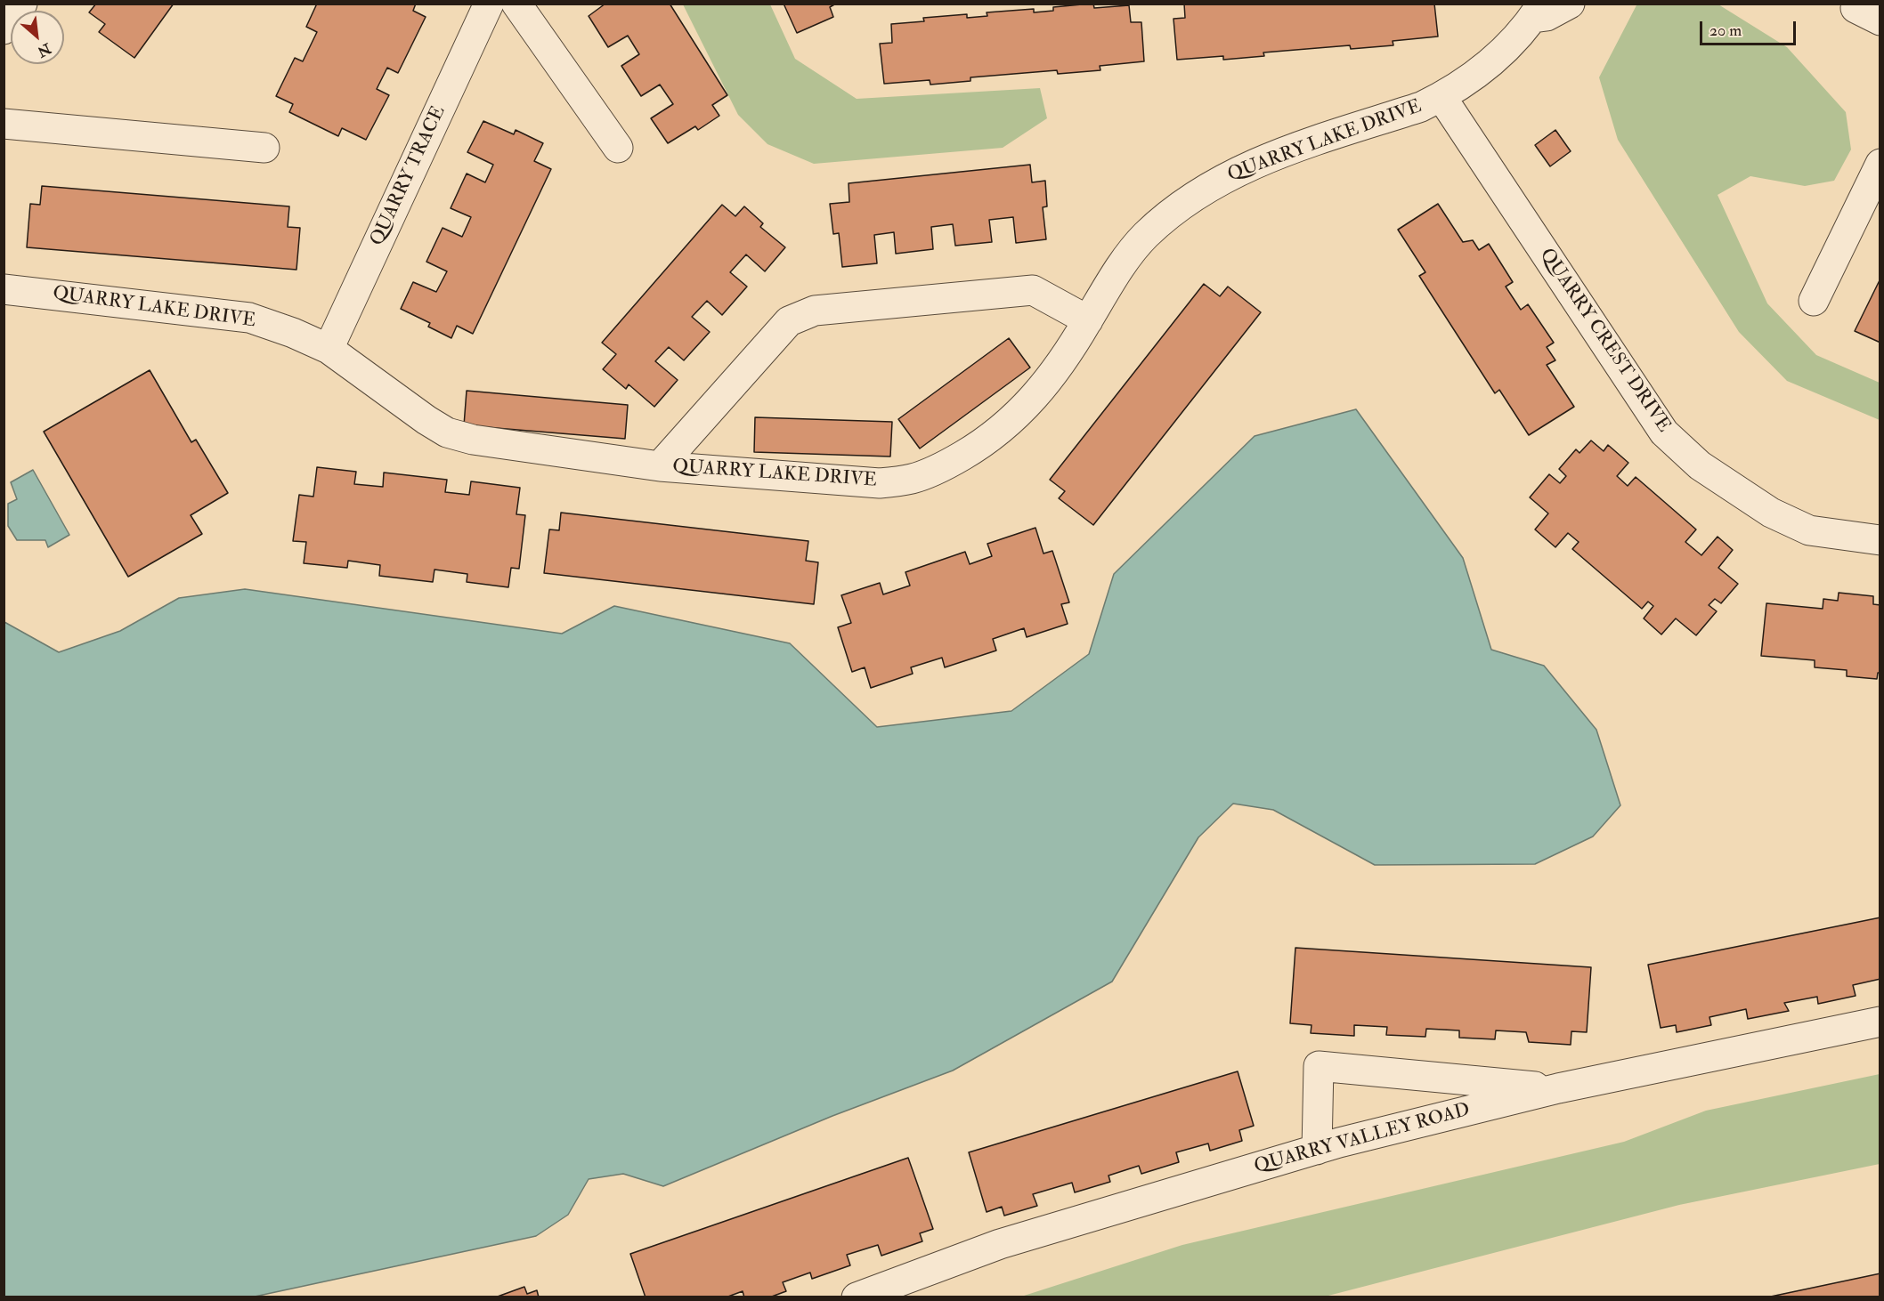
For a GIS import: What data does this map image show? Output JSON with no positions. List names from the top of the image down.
{
  "streets": {
    "street": [
      "QUARRY LAKE DRIVE",
      "QUARRY TRACE",
      "QUARRY CREST DRIVE",
      "QUARRY VALLEY ROAD"
    ]
  },
  "crossings": [
    ["QUARRY LAKE DRIVE", "QUARRY TRACE"],
    ["QUARRY LAKE DRIVE", "QUARRY CREST DRIVE"]
  ],
  "scale_bar": "20 m",
  "north": "bottom right"
}
